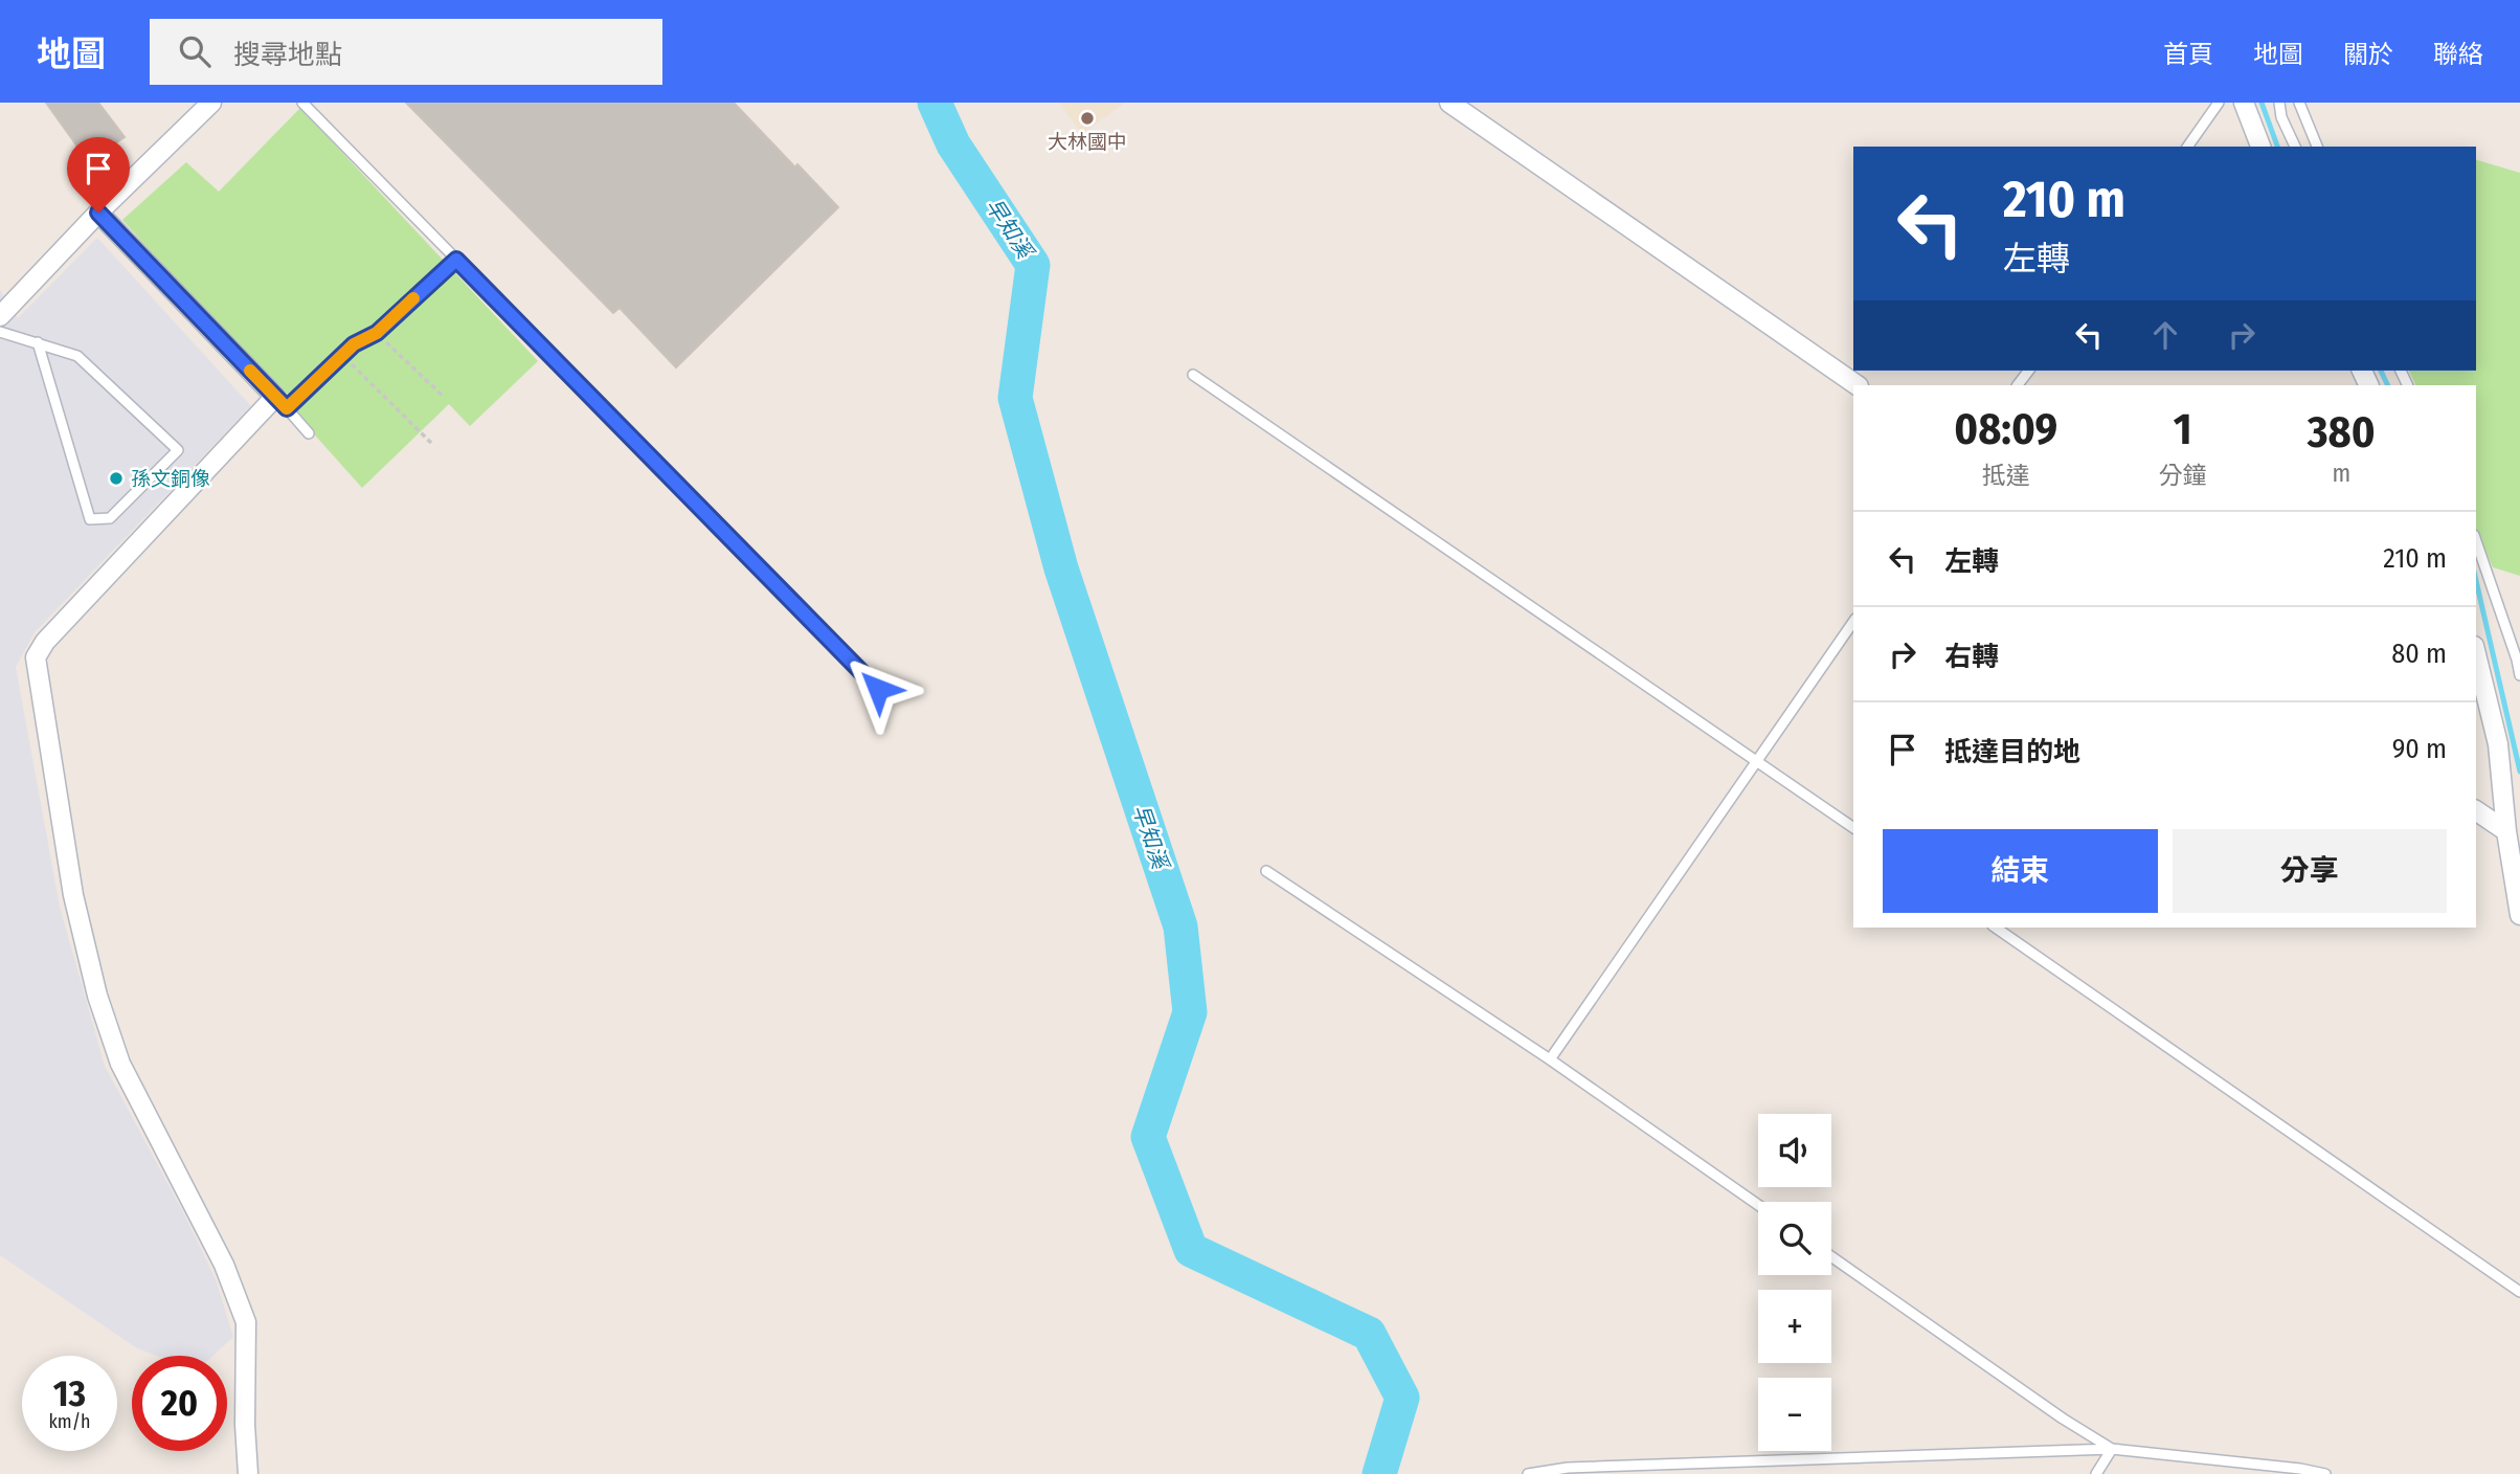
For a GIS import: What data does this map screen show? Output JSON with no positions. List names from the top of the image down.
{
  "water": ["早知溪"],
  "places": ["大林國中", "孫文銅像"],
  "page": {
    "header": "地圖",
    "search": "搜尋地點",
    "nav": [
      "首頁",
      "地圖",
      "關於",
      "聯絡"
    ],
    "turn": ["210 m", "左轉"],
    "eta": [
      "08:09",
      "抵達",
      "1",
      "分鐘",
      "380",
      "m"
    ],
    "list": [
      {
        "name": "左轉",
        "value": "210 m"
      },
      {
        "name": "右轉",
        "value": "80 m"
      },
      {
        "name": "抵達目的地",
        "value": "90 m"
      }
    ],
    "buttons": ["結束", "分享"],
    "map_buttons": ["+", "−"],
    "speed": "13 km/h",
    "limit": "20"
  }
}
